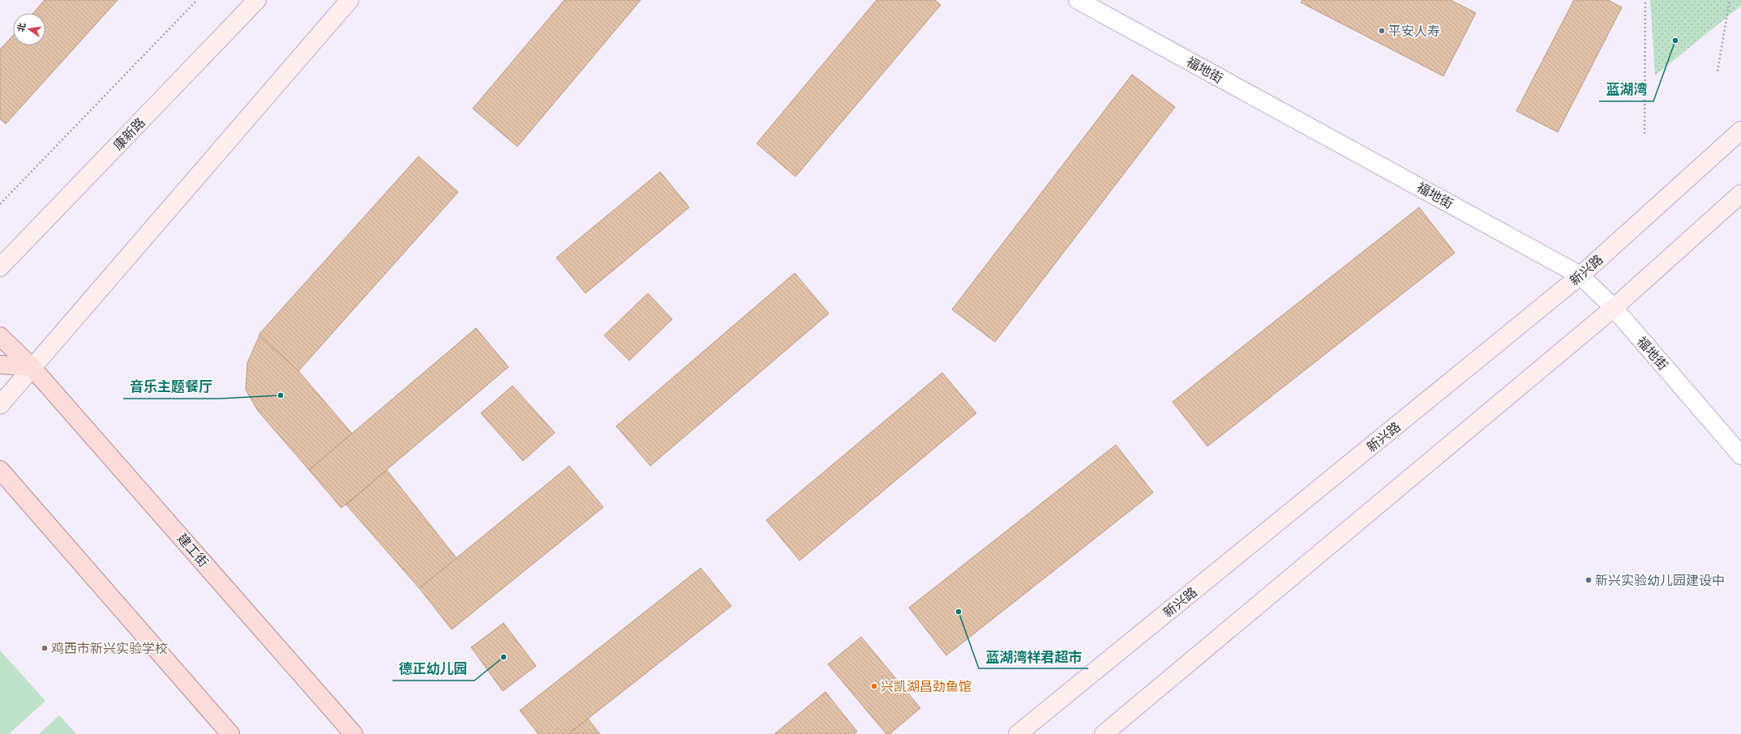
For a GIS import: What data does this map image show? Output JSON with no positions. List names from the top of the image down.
{
  "streets": {
    "main road": ["康新路", "新兴路", "建工街"],
    "street": ["福地街"]
  },
  "crossings": [
    ["福地街", "新兴路"]
  ],
  "places": [
    "平安人寿",
    "蓝湖湾",
    "音乐主题餐厅",
    "新兴实验幼儿园建设中",
    "蓝湖湾祥君超市",
    "鸡西市新兴实验学校",
    "德正幼儿园",
    "兴凯湖昌劲鱼馆"
  ],
  "north": "left"
}
